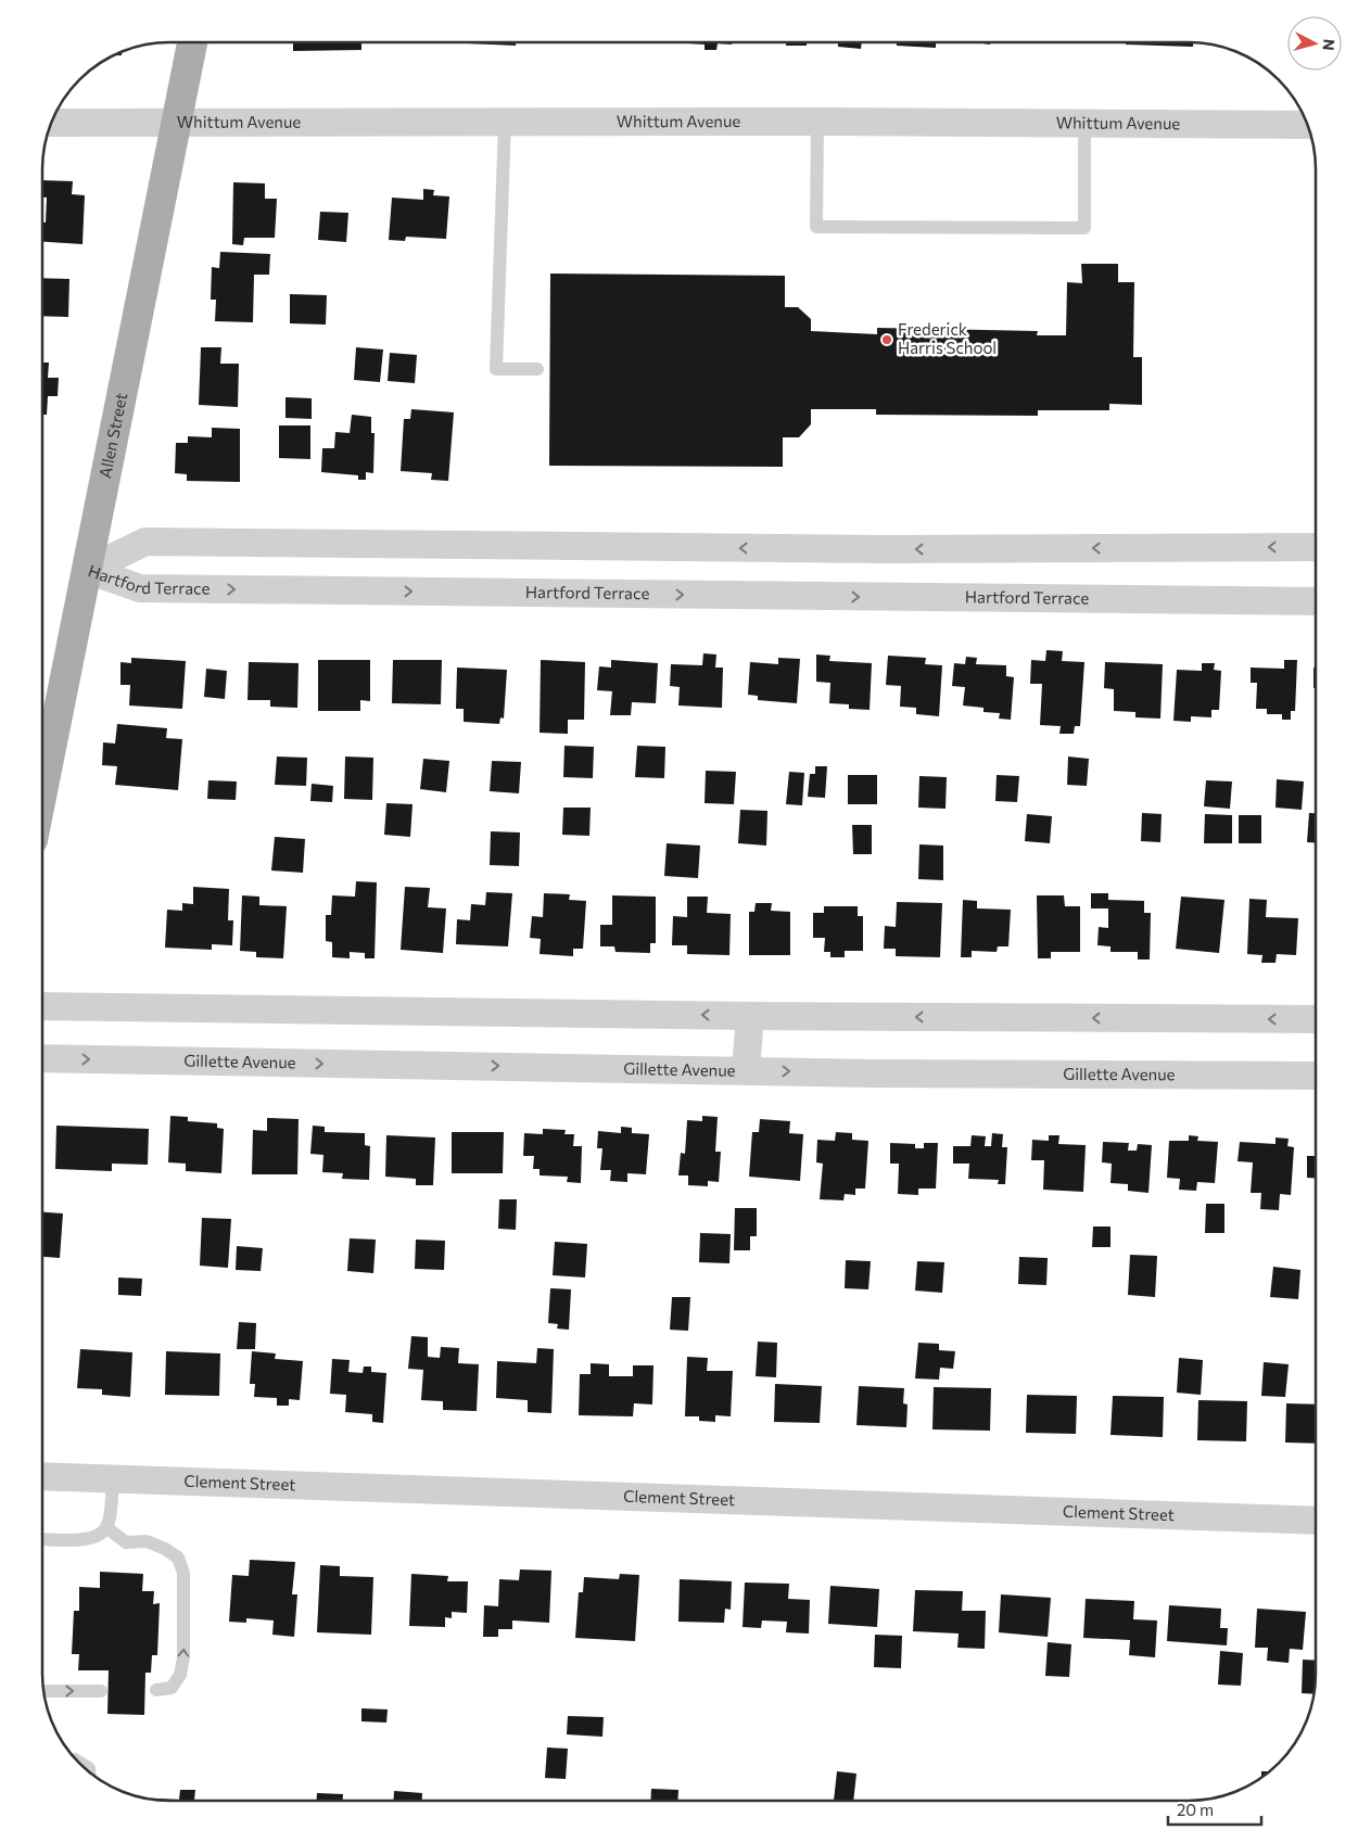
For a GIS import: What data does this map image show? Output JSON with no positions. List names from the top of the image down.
{
  "streets": {
    "main road": ["Allen Street"],
    "street": [
      "Whittum Avenue",
      "Hartford Terrace",
      "Gillette Avenue",
      "Clement Street"
    ]
  },
  "crossings": [
    ["Whittum Avenue", "Allen Street"],
    ["Allen Street", "Hartford Terrace"]
  ],
  "places": ["Frederick Harris School"],
  "scale_bar": "20 m",
  "north": "right"
}
